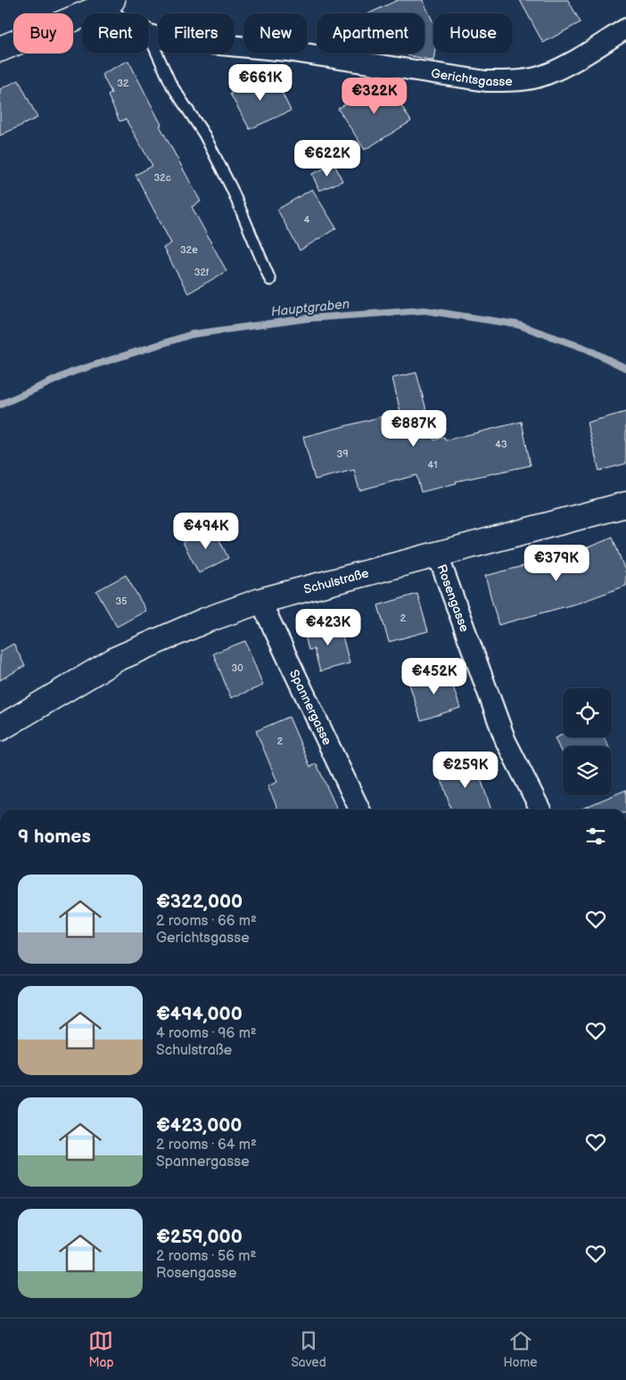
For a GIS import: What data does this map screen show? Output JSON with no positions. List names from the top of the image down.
{
  "streets": {
    "street": [
      "Gerichtsgasse",
      "Schulstraße",
      "Rosengasse",
      "Spannergasse"
    ]
  },
  "crossings": [
    ["Schulstraße", "Rosengasse"],
    ["Schulstraße", "Spannergasse"]
  ],
  "water": ["Hauptgraben"],
  "house_numbers": [
    "32",
    "32c",
    "4",
    "32e",
    "32f",
    "43",
    "39",
    "41",
    "35",
    "2",
    "30",
    "2"
  ],
  "page": {
    "chip": [
      "Buy",
      "Rent",
      "Filters",
      "New",
      "Apartment",
      "House"
    ],
    "price": [
      "€661K",
      "€322K",
      "€622K",
      "€887K",
      "€494K",
      "€379K",
      "€423K",
      "€452K",
      "€259K"
    ],
    "heading": "9 homes",
    "list": [
      {
        "name": "€322,000",
        "note": "2 rooms · 66 m² · Gerichtsgasse"
      },
      {
        "name": "€494,000",
        "note": "4 rooms · 96 m² · Schulstraße"
      },
      {
        "name": "€423,000",
        "note": "2 rooms · 64 m² · Spannergasse"
      },
      {
        "name": "€259,000",
        "note": "2 rooms · 56 m² · Rosengasse"
      }
    ],
    "tabs": ["Map", "Saved", "Home"]
  }
}
